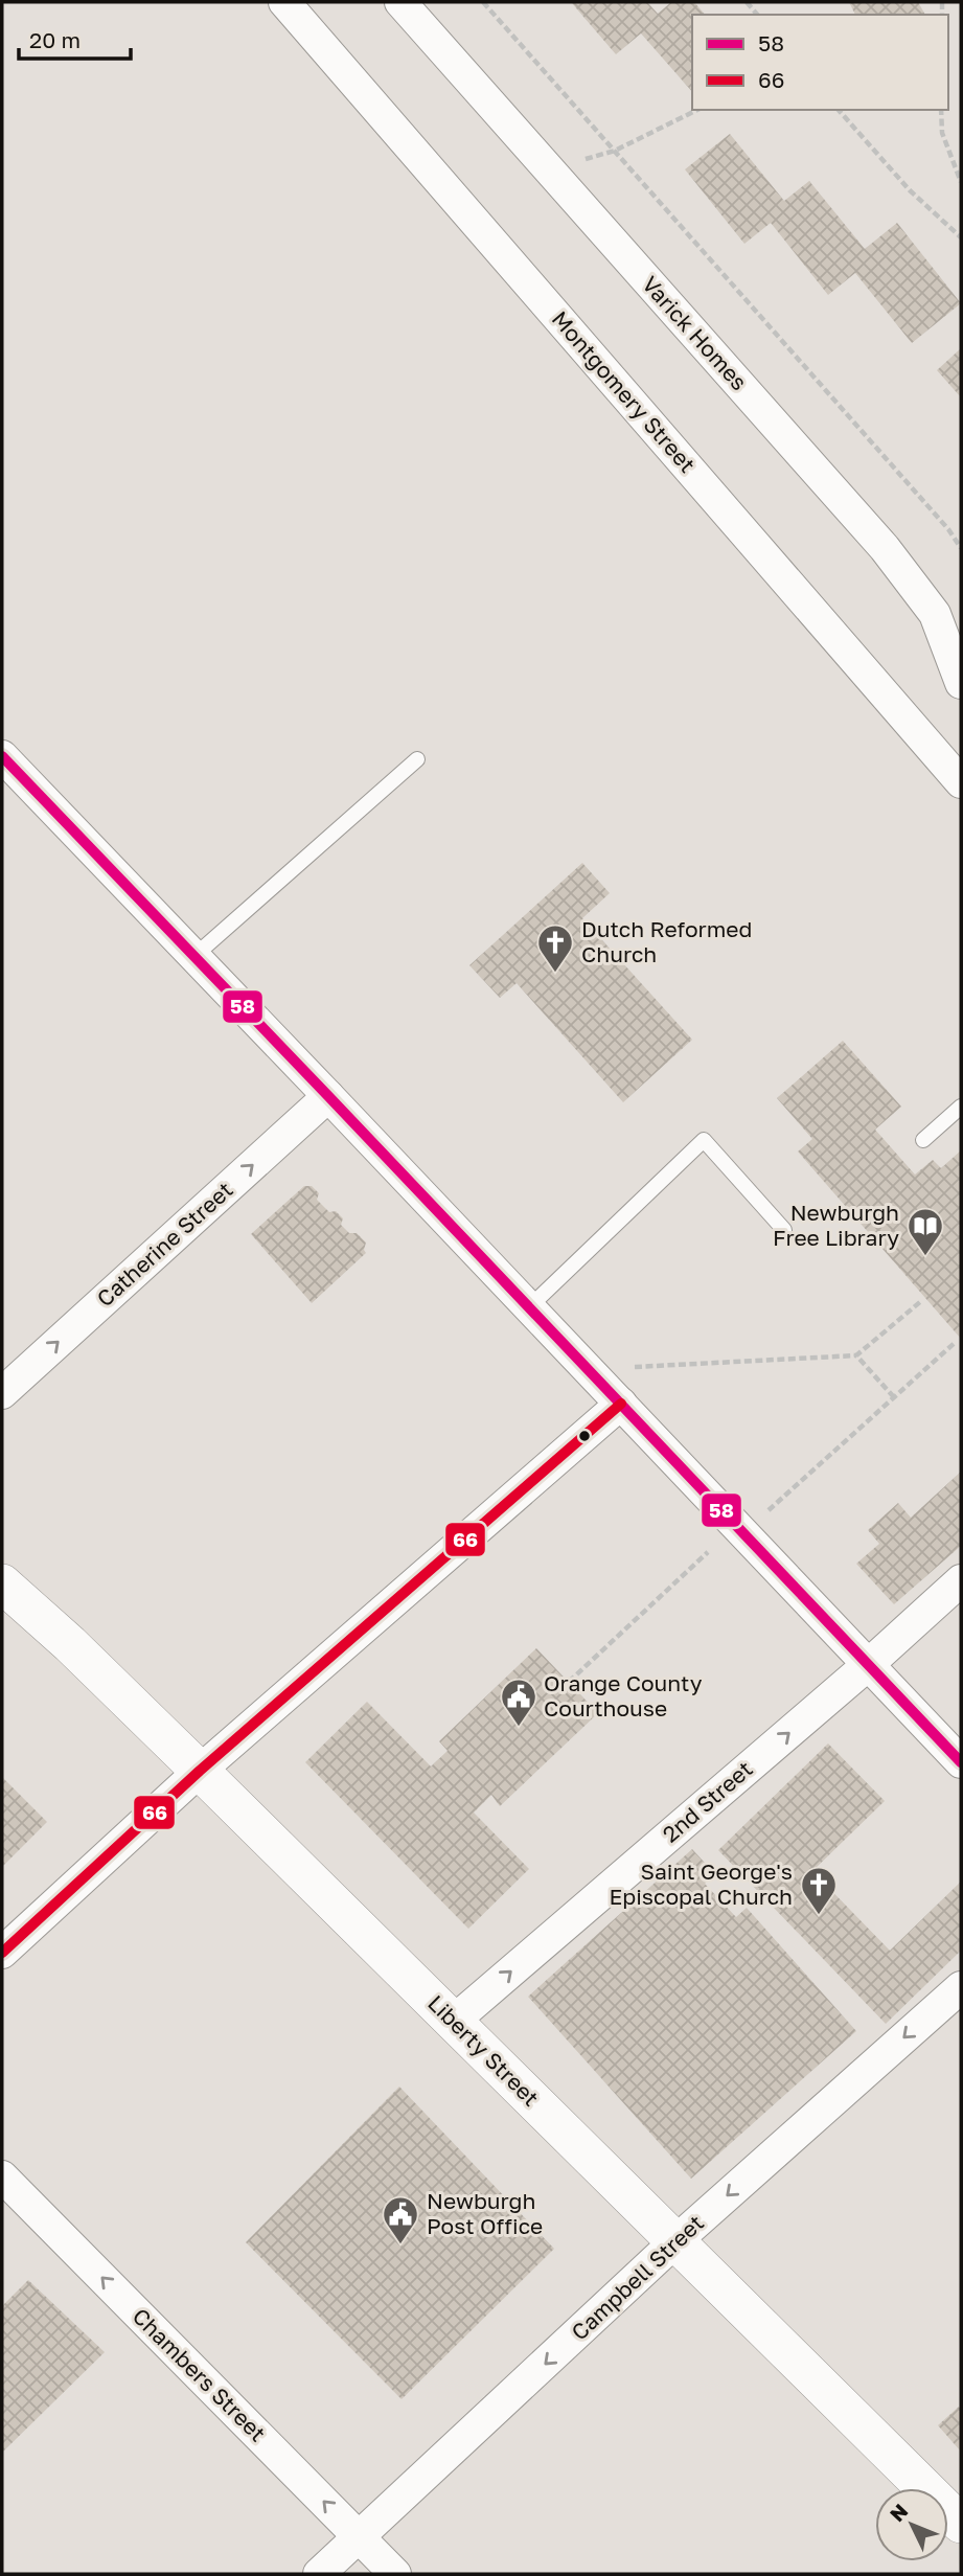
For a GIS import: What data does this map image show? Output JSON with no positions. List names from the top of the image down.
{
  "streets": {
    "street": [
      "Varick Homes",
      "Montgomery Street",
      "Catherine Street",
      "2nd Street",
      "Liberty Street",
      "Campbell Street",
      "Chambers Street"
    ]
  },
  "crossings": [
    ["2nd Street", "Liberty Street"],
    ["Liberty Street", "Campbell Street"],
    ["Campbell Street", "Chambers Street"]
  ],
  "one_way": [
    "Catherine Street",
    "2nd Street",
    "Campbell Street",
    "Chambers Street"
  ],
  "places": {
    "church": ["Dutch Reformed Church", "Saint George's Episcopal Church"],
    "library": ["Newburgh Free Library"],
    "public building": ["Orange County Courthouse", "Newburgh Post Office"]
  },
  "lines": ["transit line 58", "transit line 66"],
  "legend": ["58", "66"],
  "scale_bar": "20 m",
  "north": "top left"
}
